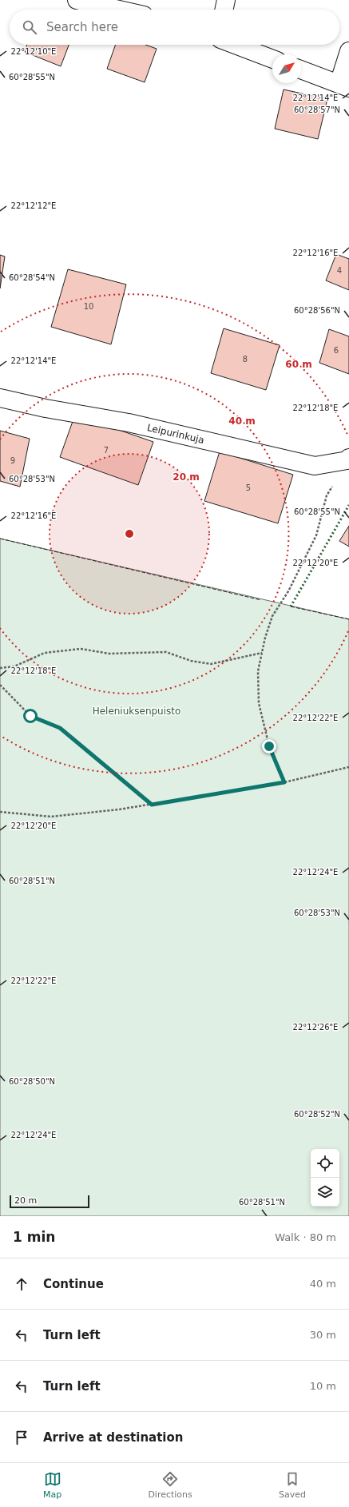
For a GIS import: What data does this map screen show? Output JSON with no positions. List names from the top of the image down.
{
  "streets": {
    "street": ["Leipurinkuja"]
  },
  "parks": ["Heleniuksenpuisto"],
  "house_numbers": [
    "4",
    "10",
    "6",
    "8",
    "7",
    "9",
    "5"
  ],
  "scale_bar": "20 m",
  "north": "top right",
  "page": {
    "search": "Search here",
    "scale": "20 m",
    "heading": ["1 min", "Walk · 80 m"],
    "list": [
      ["Continue", "40 m"],
      ["Turn left", "30 m"],
      ["Turn left", "10 m"],
      "Arrive at destination"
    ],
    "nav": ["Map", "Directions", "Saved"]
  },
  "coordinates": [
    "22°12'10\"E",
    "60°28'55\"N",
    "22°12'14\"E",
    "60°28'57\"N",
    "22°12'12\"E",
    "22°12'16\"E",
    "60°28'54\"N",
    "60°28'56\"N",
    "22°12'18\"E",
    "60°28'53\"N",
    "22°12'20\"E",
    "22°12'22\"E",
    "22°12'24\"E",
    "60°28'51\"N",
    "22°12'26\"E",
    "60°28'50\"N",
    "60°28'52\"N"
  ],
  "rings": ["60 m", "40 m", "20 m"]
}
